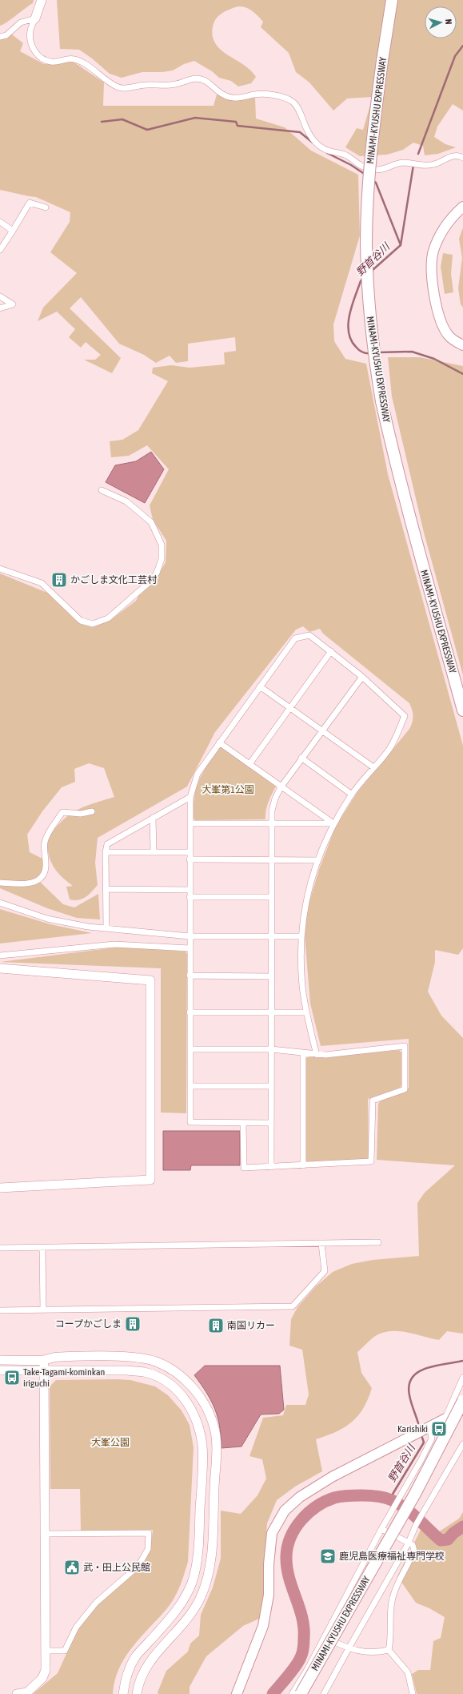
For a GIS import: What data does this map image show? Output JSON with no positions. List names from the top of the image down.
{
  "streets": {
    "highway": ["MINAMI-KYUSHU EXPRESSWAY"]
  },
  "water": ["野首谷川"],
  "parks": ["大峯第1公園", "大峯公園"],
  "places": {
    "building": ["かごしま文化工芸村", "コープかごしま", "南国リカー"],
    "bus stop": ["Take-Tagami-kominkan iriguchi", "Karishiki"],
    "school or university": ["鹿児島医療福祉専門学校"],
    "public building": ["武・田上公民館"]
  },
  "north": "right"
}
